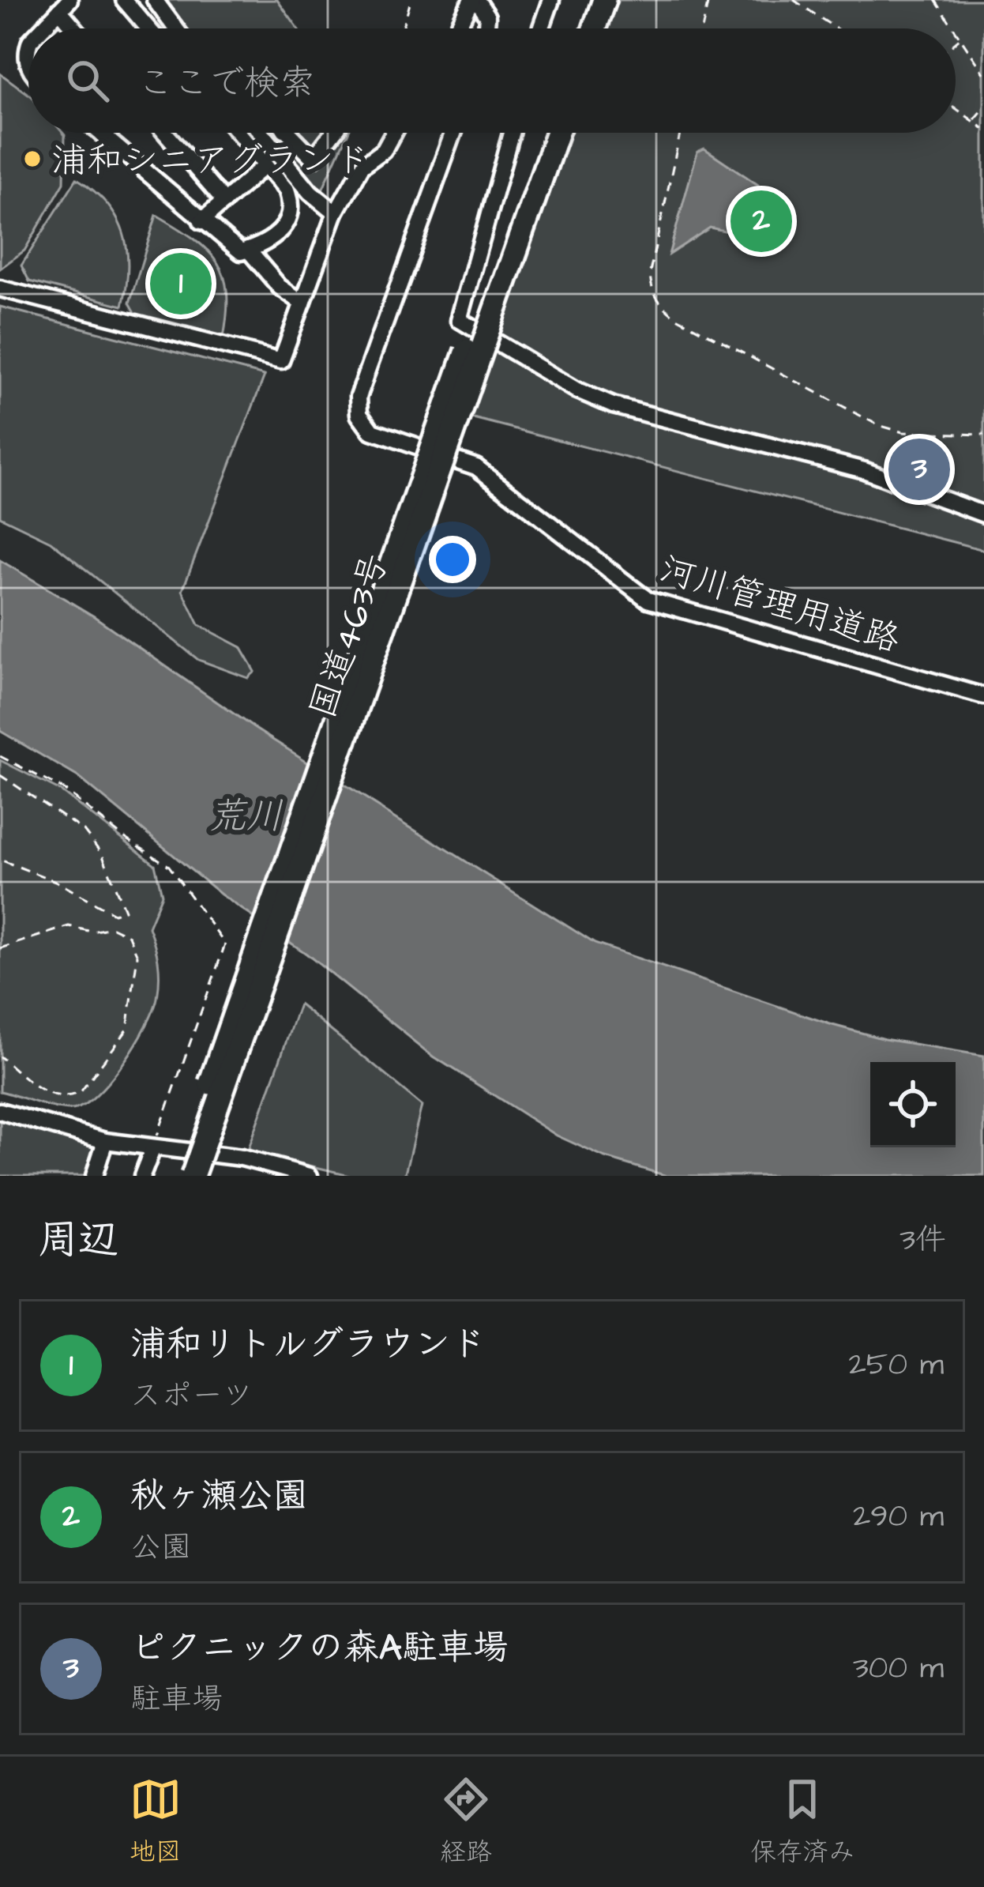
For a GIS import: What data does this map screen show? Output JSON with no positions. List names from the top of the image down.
{
  "streets": {
    "highway": ["国道463号"],
    "street": ["河川管理用道路"]
  },
  "water": ["荒川"],
  "places": ["浦和シニアグランド"],
  "page": {
    "search": "ここで検索",
    "pins": ["2", "1", "3"],
    "heading": ["周辺", "3件"],
    "list": [
      {
        "mark": "1",
        "name": "浦和リトルグラウンド",
        "note": "スポーツ",
        "value": "250 m"
      },
      {
        "mark": "2",
        "name": "秋ヶ瀬公園",
        "note": "公園",
        "value": "290 m"
      },
      {
        "mark": "3",
        "name": "ピクニックの森A駐車場",
        "note": "駐車場",
        "value": "300 m"
      }
    ],
    "nav": ["地図", "経路", "保存済み"]
  }
}
